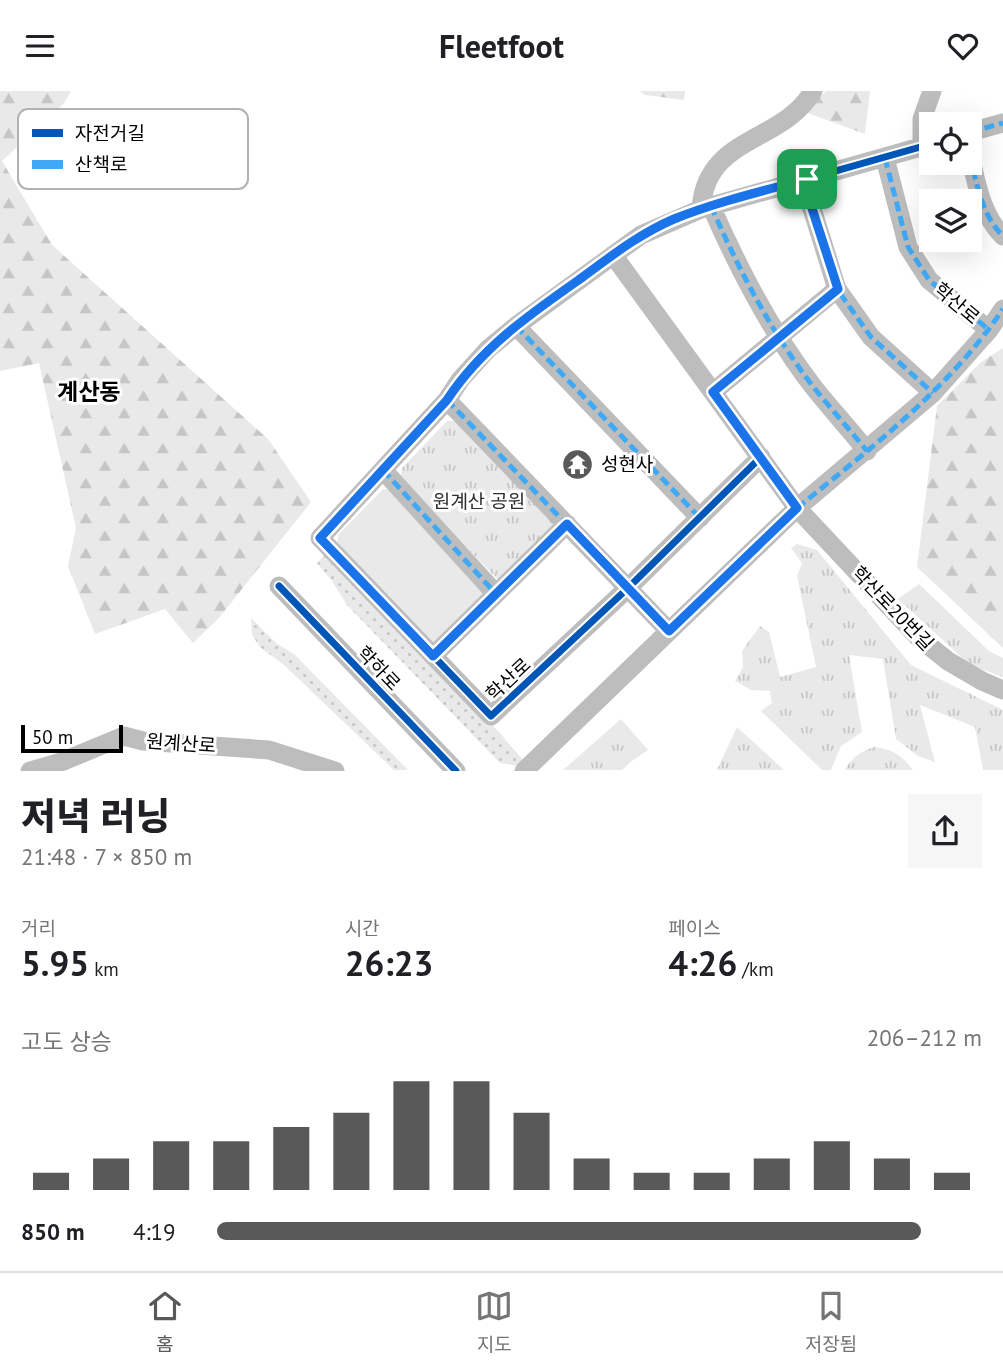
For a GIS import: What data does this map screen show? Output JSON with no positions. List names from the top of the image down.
{
  "streets": {
    "street": [
      "학산로",
      "학산로20번길",
      "학하로",
      "원계산로"
    ]
  },
  "crossings": [
    ["학산로", "학산로20번길"]
  ],
  "districts": ["계산동"],
  "parks": ["원계산 공원"],
  "places": {
    "temple": ["성현사"]
  },
  "legend": ["자전거길", "산책로"],
  "scale_bar": "50 m",
  "page": {
    "header": "Fleetfoot",
    "scale": "50 m",
    "heading": ["저녁 러닝", "21:48 · 7 × 850 m"],
    "stats": [
      ["거리", "5.95 km"],
      ["시간", "26:23"],
      ["페이스", "4:26 /km"]
    ],
    "chart": ["고도 상승", "206–212 m"],
    "list": [
      {
        "name": "850 m",
        "note": "4:19"
      }
    ],
    "tabs": ["홈", "지도", "저장됨"]
  }
}
